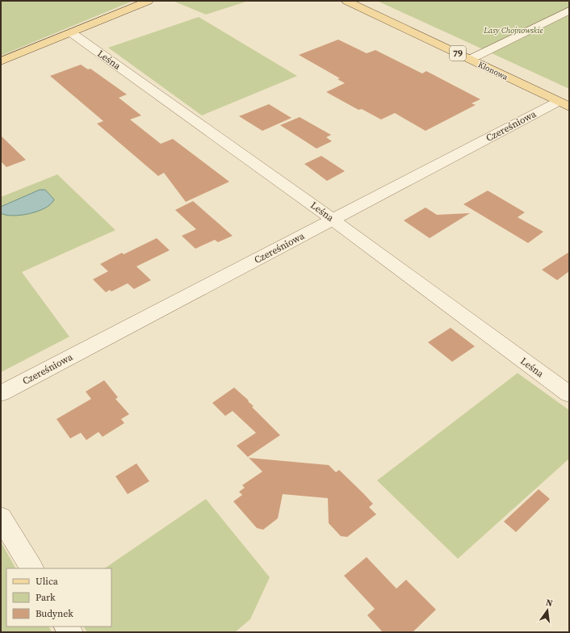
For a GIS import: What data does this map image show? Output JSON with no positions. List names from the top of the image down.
{
  "streets": {
    "main road": ["79", "Klonowa"],
    "street": ["Leśna", "Czereśniowa"]
  },
  "crossings": [
    ["Leśna", "Czereśniowa"],
    ["Klonowa", "Czereśniowa"]
  ],
  "parks": ["Lasy Chojnowskie"],
  "legend": ["Ulica", "Park", "Budynek"],
  "north": "top"
}
